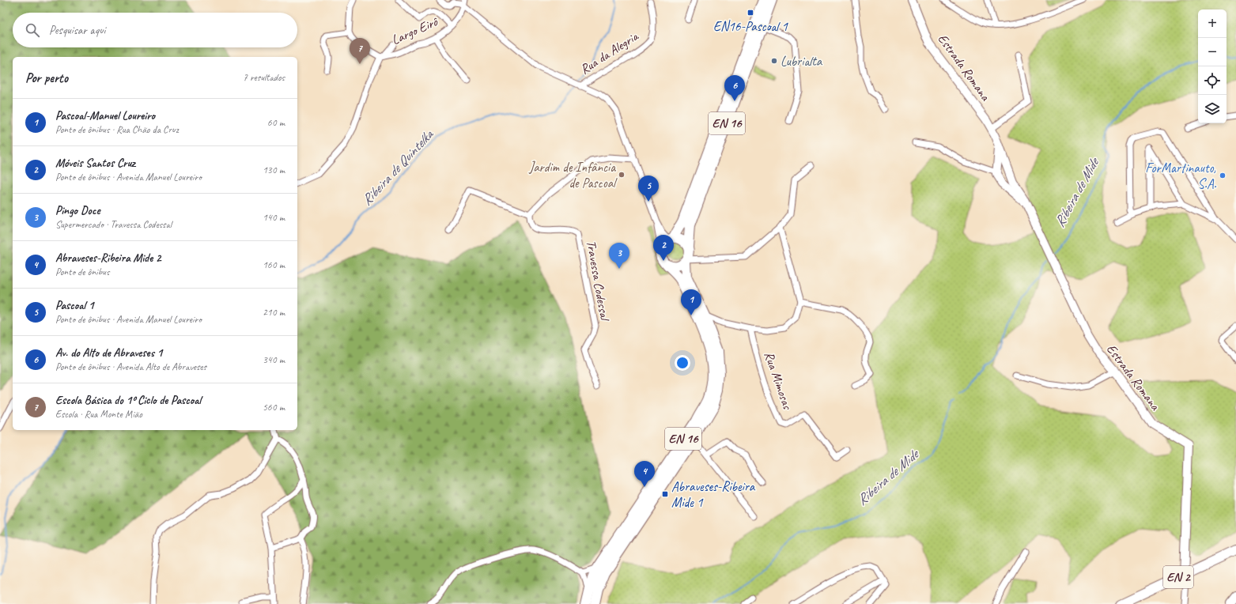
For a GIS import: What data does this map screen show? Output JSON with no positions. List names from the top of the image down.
{
  "streets": {
    "main road": ["EN 16", "EN 2"],
    "street": [
      "Largo Eirô",
      "Rua da Alegria",
      "Estrada Romana",
      "Travessa Codessal",
      "Rua Mimosas"
    ]
  },
  "crossings": [
    ["Estrada Romana", "EN 2"]
  ],
  "water": ["Ribeira de Quintelka", "Ribeira de Mide"],
  "places": {
    "transit": ["EN16-Pascoal 1", "Abraveses-Ribeira Mide 1"],
    "other": ["Lubrialta", "Jardim de Infância de Pascoal", "ForMartinauto, S.A."]
  },
  "page": {
    "map_buttons": ["+", "−"],
    "search": "Pesquisar aqui",
    "pins": [
      "7",
      "6",
      "5",
      "2",
      "3",
      "1",
      "4"
    ],
    "heading": ["Por perto", "7 resultados"],
    "list": [
      {
        "mark": "1",
        "name": "Pascoal-Manuel Loureiro",
        "note": "Ponto de ônibus · Rua Chão da Cruz",
        "value": "60 m"
      },
      {
        "mark": "2",
        "name": "Móveis Santos Cruz",
        "note": "Ponto de ônibus · Avenida Manuel Loureiro",
        "value": "130 m"
      },
      {
        "mark": "3",
        "name": "Pingo Doce",
        "note": "Supermercado · Travessa Codessal",
        "value": "140 m"
      },
      {
        "mark": "4",
        "name": "Abraveses-Ribeira Mide 2",
        "note": "Ponto de ônibus",
        "value": "160 m"
      },
      {
        "mark": "5",
        "name": "Pascoal 1",
        "note": "Ponto de ônibus · Avenida Manuel Loureiro",
        "value": "210 m"
      },
      {
        "mark": "6",
        "name": "Av. do Alto de Abraveses 1",
        "note": "Ponto de ônibus · Avenida Alto de Abraveses",
        "value": "340 m"
      },
      {
        "mark": "7",
        "name": "Escola Básica do 1º Ciclo de Pascoal",
        "note": "Escola · Rua Monte Mião",
        "value": "560 m"
      }
    ]
  }
}
